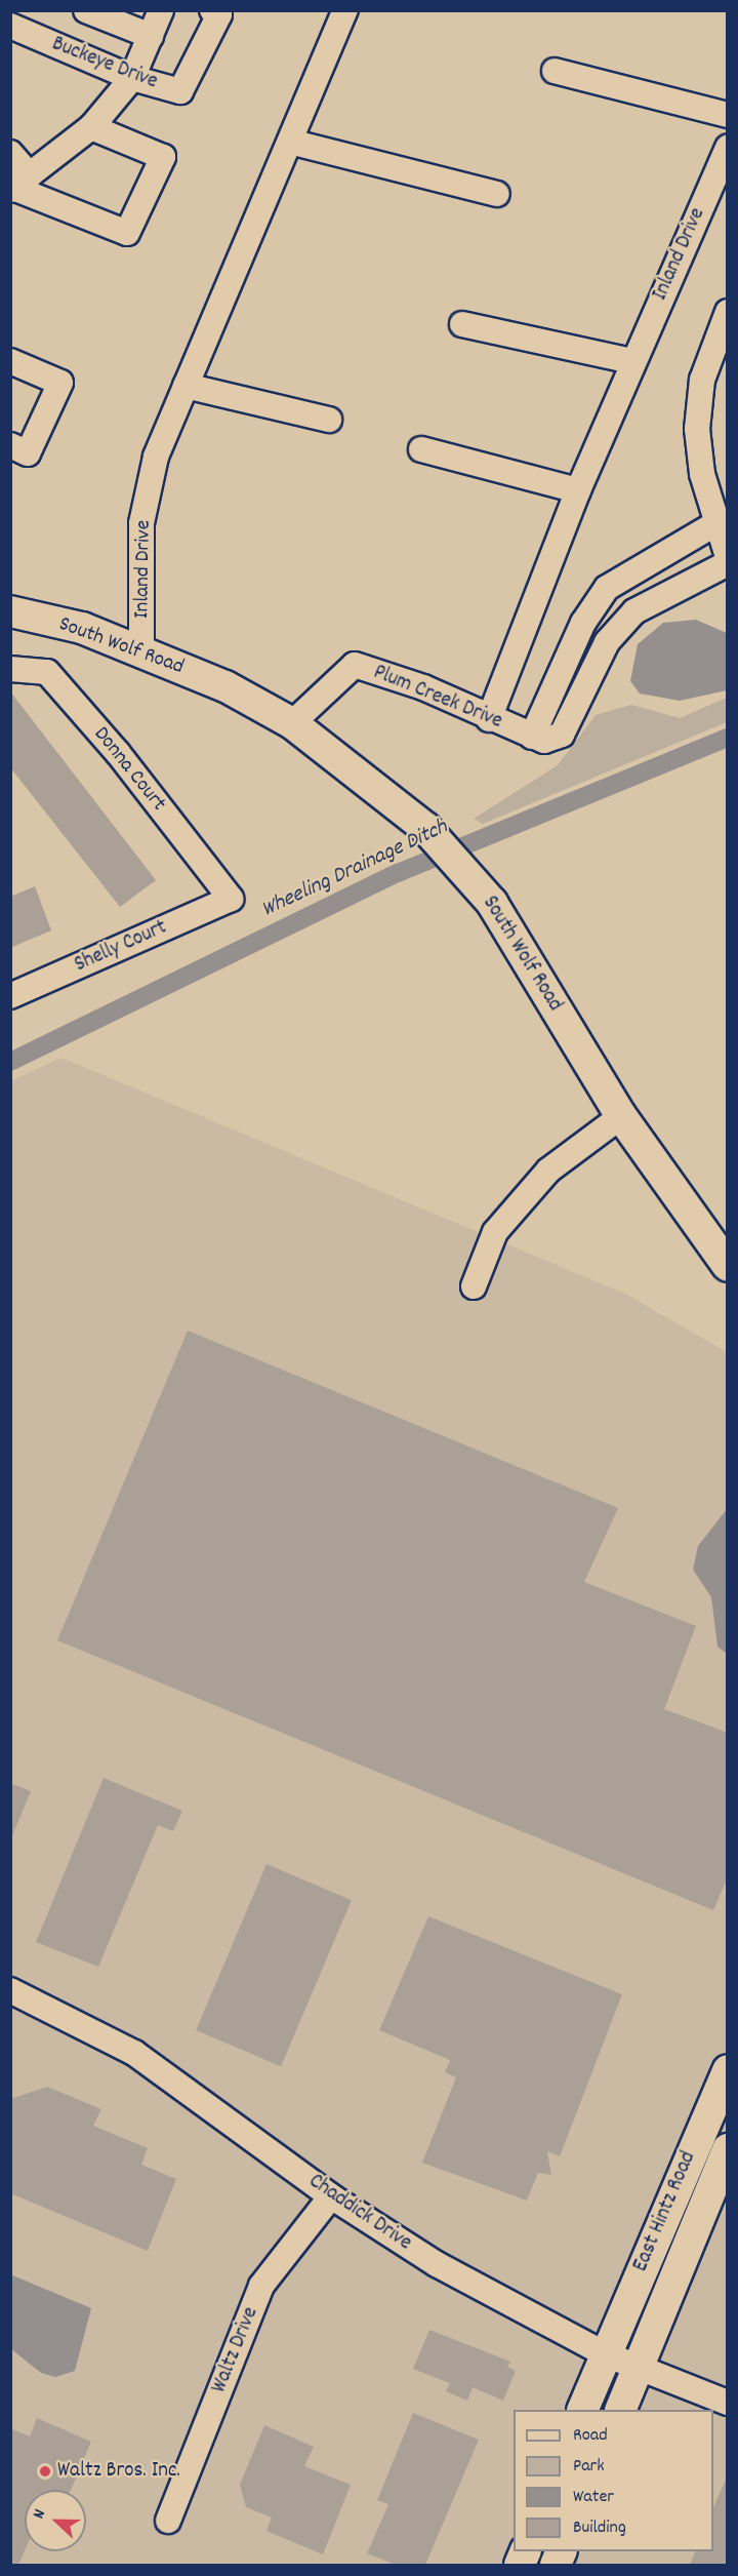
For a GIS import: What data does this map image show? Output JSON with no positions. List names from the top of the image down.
{
  "streets": {
    "main road": ["South Wolf Road", "East Hintz Road"],
    "street": [
      "Buckeye Drive",
      "Inland Drive",
      "Plum Creek Drive",
      "Donna Court",
      "Shelly Court",
      "Chaddick Drive",
      "Waltz Drive"
    ]
  },
  "crossings": [
    ["Inland Drive", "South Wolf Road"],
    ["Inland Drive", "Plum Creek Drive"],
    ["South Wolf Road", "Plum Creek Drive"],
    ["Donna Court", "Shelly Court"],
    ["East Hintz Road", "Chaddick Drive"],
    ["Chaddick Drive", "Waltz Drive"]
  ],
  "water": ["Wheeling Drainage Ditch"],
  "places": ["Waltz Bros. Inc."],
  "legend": [
    "Road",
    "Park",
    "Water",
    "Building"
  ],
  "north": "left"
}
